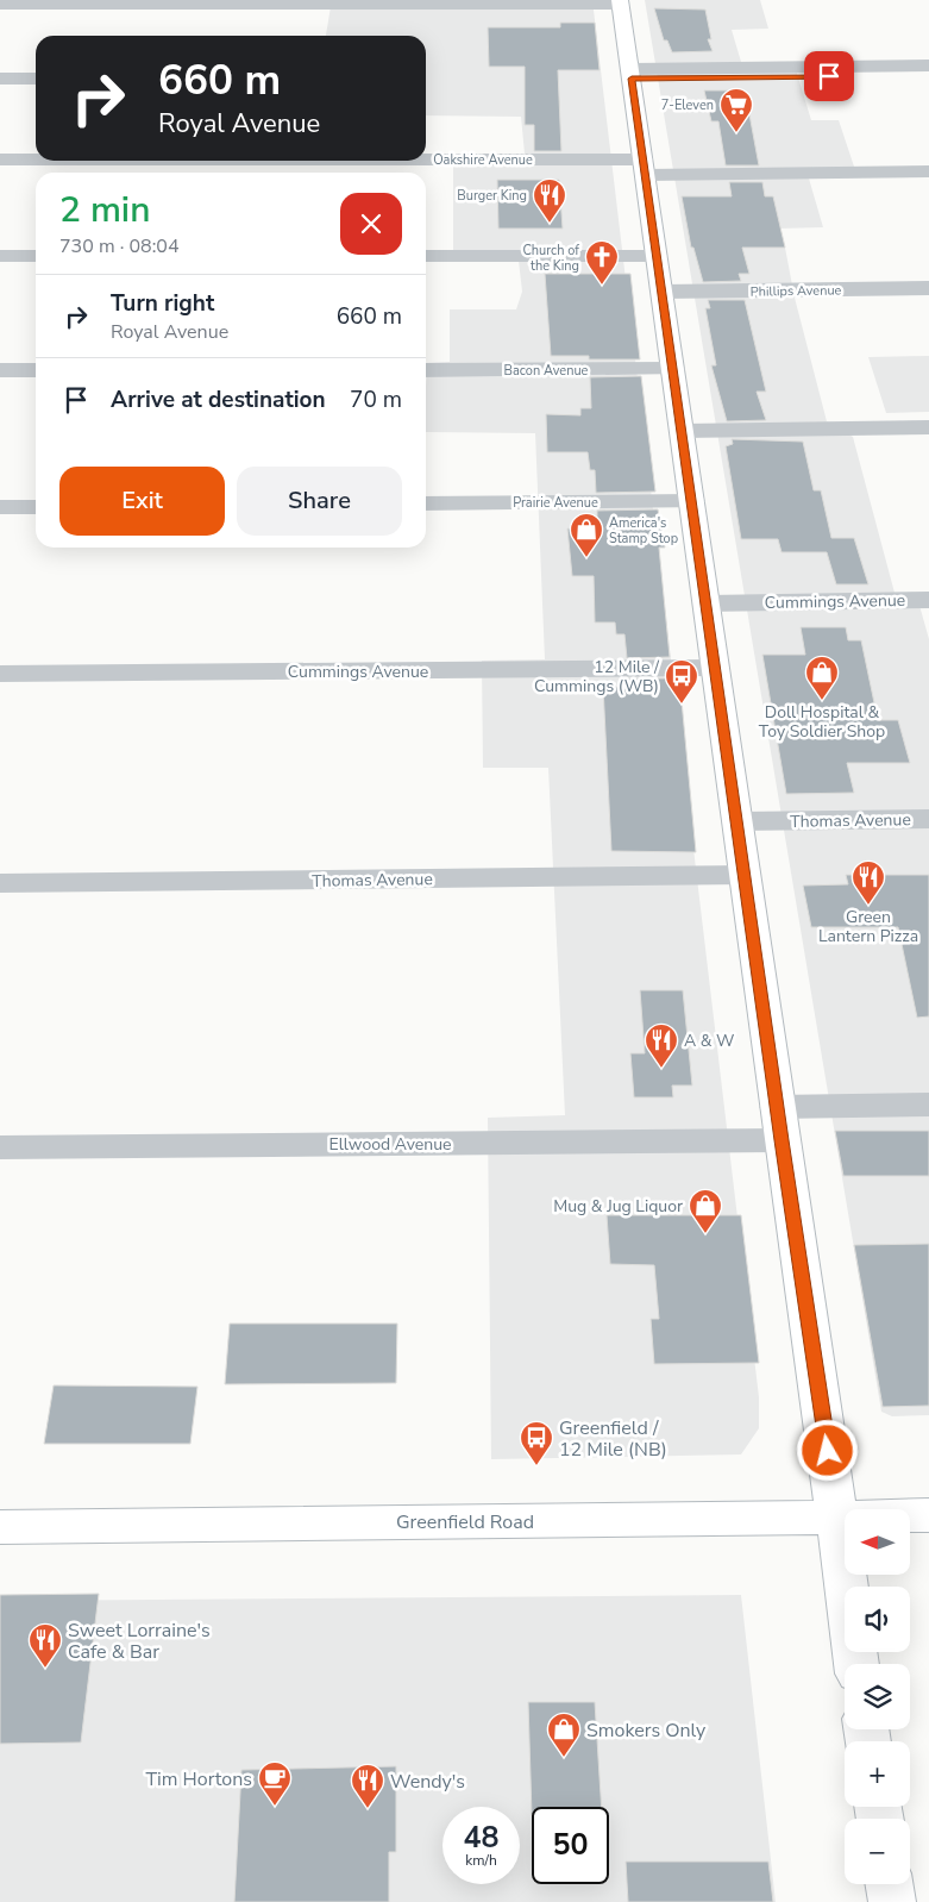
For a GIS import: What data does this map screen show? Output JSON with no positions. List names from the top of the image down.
{
  "streets": {
    "main road": ["Greenfield Road"],
    "street": [
      "Oakshire Avenue",
      "Phillips Avenue",
      "Bacon Avenue",
      "Prairie Avenue",
      "Cummings Avenue",
      "Thomas Avenue",
      "Ellwood Avenue"
    ]
  },
  "places": {
    "supermarket": ["7-Eleven"],
    "restaurant": [
      "Burger King",
      "Green Lantern Pizza",
      "A & W",
      "Sweet Lorraine's Cafe & Bar",
      "Wendy's"
    ],
    "church": ["Church of the King"],
    "shop": [
      "America's Stamp Stop",
      "Doll Hospital & Toy Soldier Shop",
      "Mug & Jug Liquor",
      "Smokers Only"
    ],
    "bus stop": ["12 Mile / Cummings (WB)", "Greenfield / 12 Mile (NB)"],
    "cafe": ["Tim Hortons"]
  },
  "north": "left",
  "page": {
    "turn": ["660 m", "Royal Avenue"],
    "heading": ["2 min", "730 m · 08:04"],
    "list": [
      {
        "name": "Turn right",
        "note": "Royal Avenue",
        "value": "660 m"
      },
      {
        "name": "Arrive at destination",
        "value": "70 m"
      }
    ],
    "buttons": ["Exit", "Share"],
    "map_buttons": ["+", "−"],
    "speed": "48 km/h",
    "limit": "50"
  }
}
